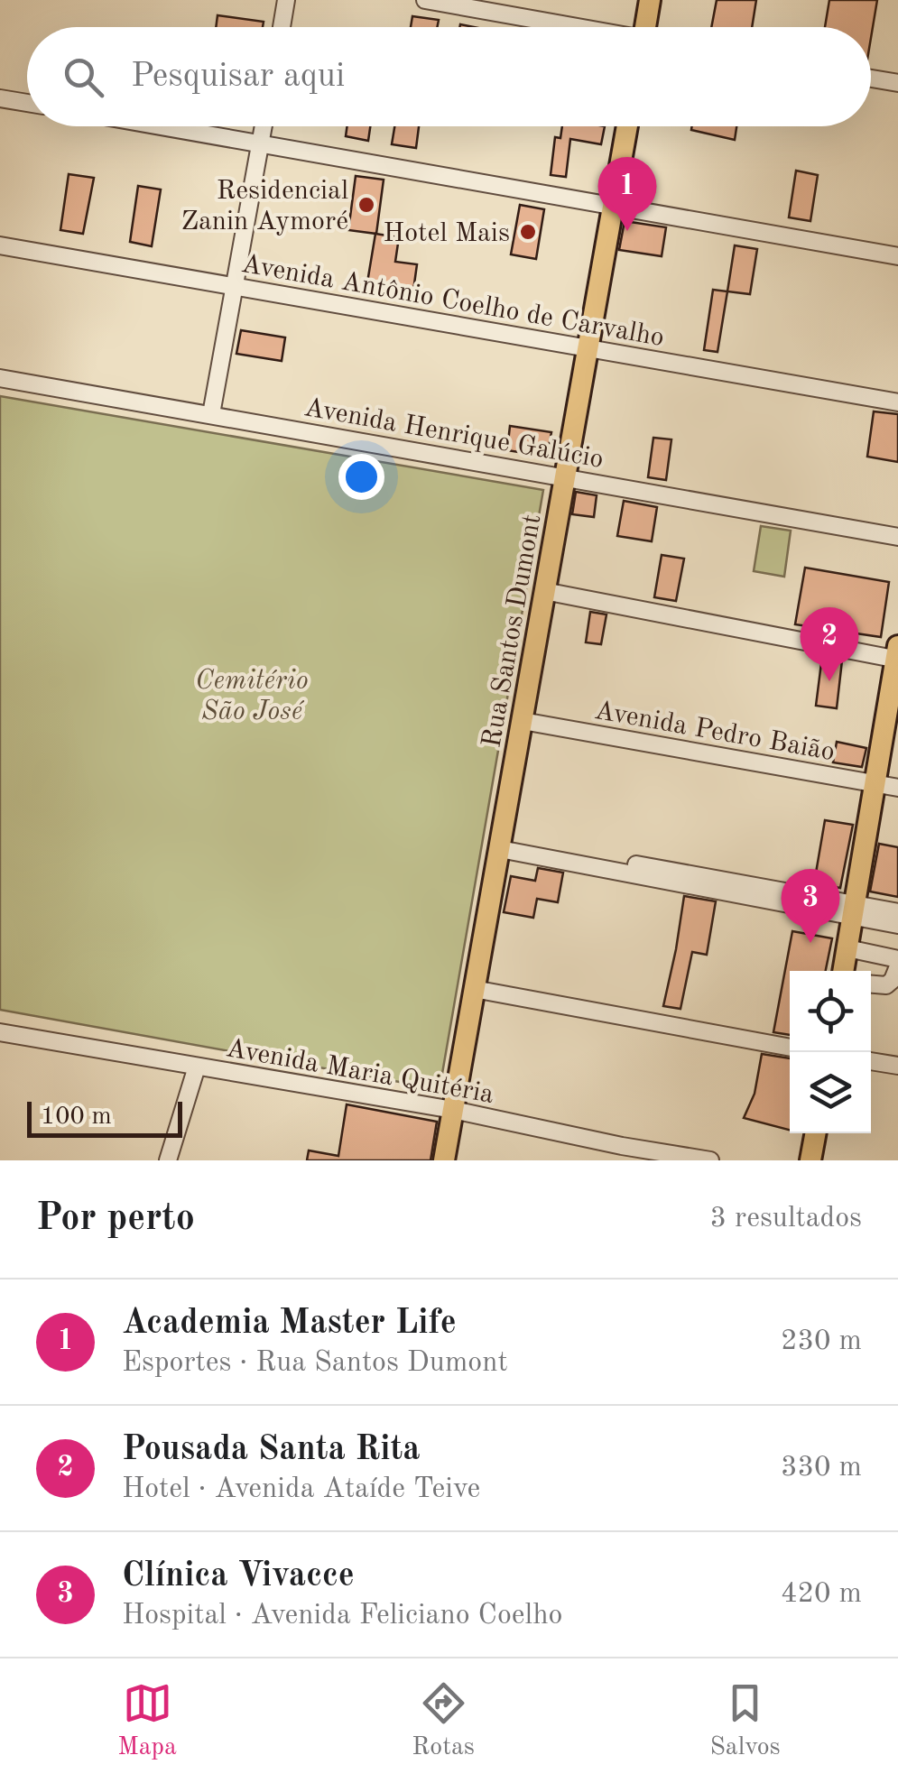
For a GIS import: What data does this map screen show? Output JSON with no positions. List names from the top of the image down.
{
  "streets": {
    "main road": ["Rua Santos Dumont"],
    "street": [
      "Avenida Antônio Coelho de Carvalho",
      "Avenida Henrique Galúcio",
      "Avenida Pedro Baião",
      "Avenida Maria Quitéria"
    ]
  },
  "crossings": [
    ["Avenida Antônio Coelho de Carvalho", "Rua Santos Dumont"],
    ["Avenida Henrique Galúcio", "Rua Santos Dumont"],
    ["Rua Santos Dumont", "Avenida Pedro Baião"],
    ["Rua Santos Dumont", "Avenida Maria Quitéria"]
  ],
  "parks": ["Cemitério São José"],
  "places": ["Residencial Zanin Aymoré", "Hotel Mais"],
  "scale_bar": "100 m",
  "page": {
    "search": "Pesquisar aqui",
    "pins": ["1", "2", "3"],
    "scale": "100 m",
    "heading": ["Por perto", "3 resultados"],
    "list": [
      {
        "mark": "1",
        "name": "Academia Master Life",
        "note": "Esportes · Rua Santos Dumont",
        "value": "230 m"
      },
      {
        "mark": "2",
        "name": "Pousada Santa Rita",
        "note": "Hotel · Avenida Ataíde Teive",
        "value": "330 m"
      },
      {
        "mark": "3",
        "name": "Clínica Vivacce",
        "note": "Hospital · Avenida Feliciano Coelho",
        "value": "420 m"
      }
    ],
    "nav": ["Mapa", "Rotas", "Salvos"]
  }
}
